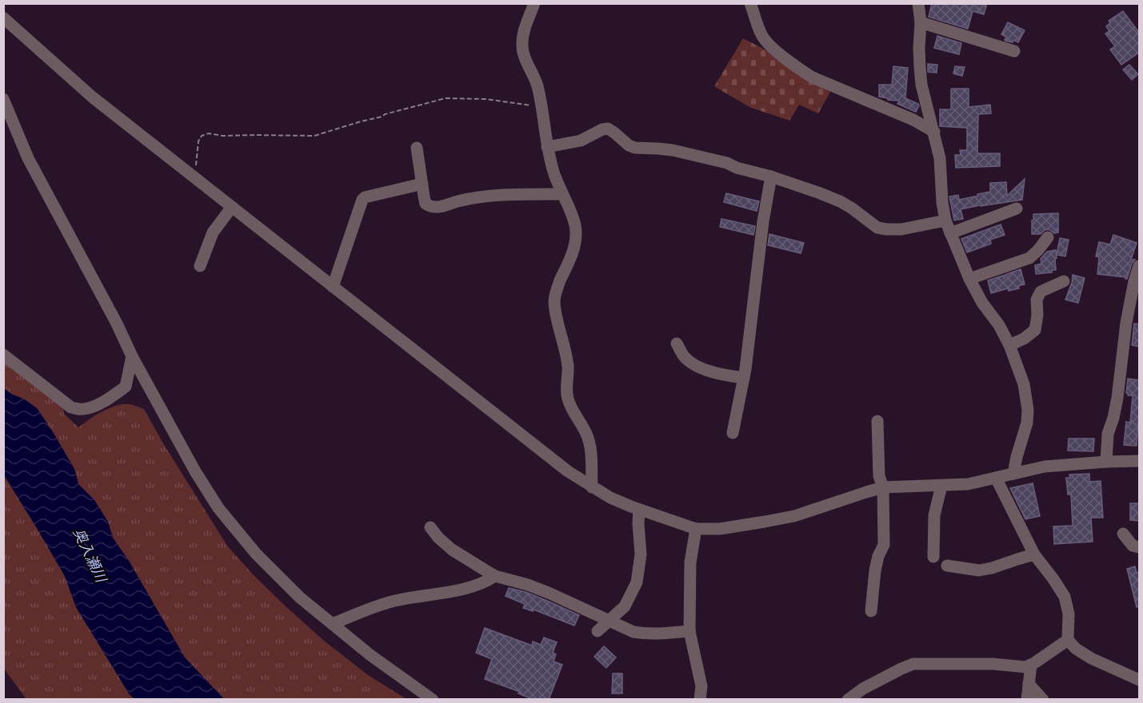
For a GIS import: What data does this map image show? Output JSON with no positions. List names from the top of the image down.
{
  "water": ["奥入瀬川"]
}
